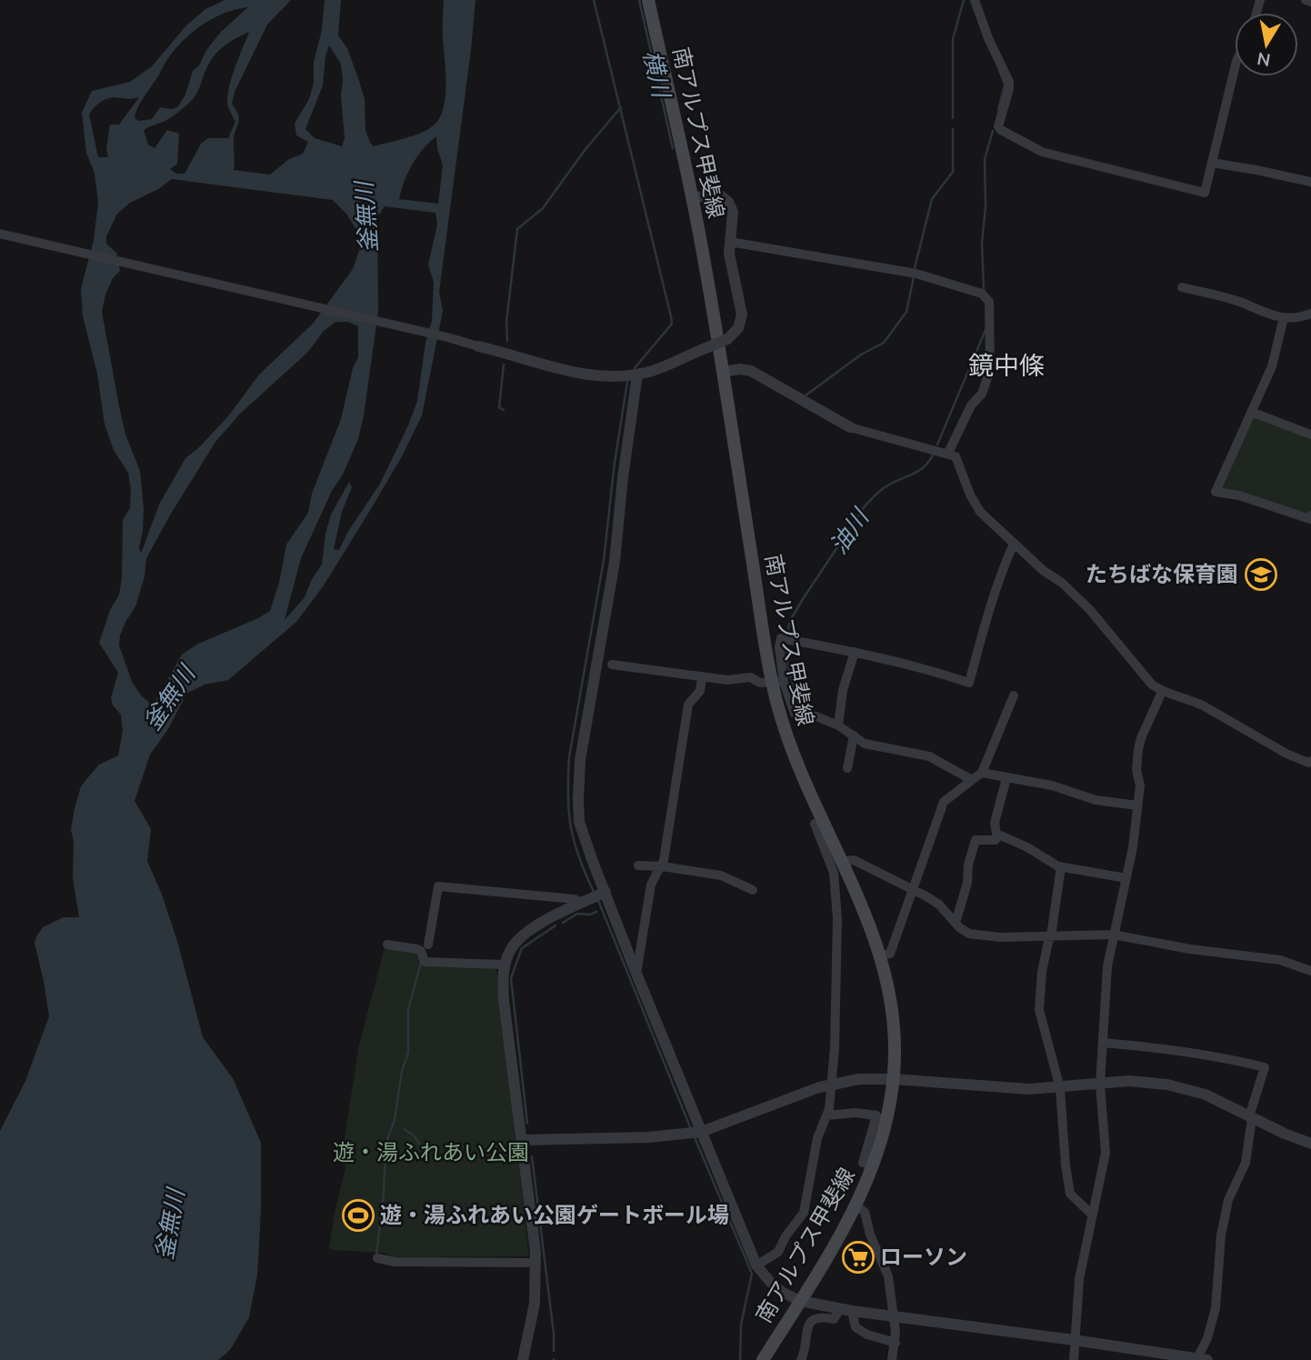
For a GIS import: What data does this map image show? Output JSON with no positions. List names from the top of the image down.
{
  "streets": {
    "main road": ["南アルプス甲斐線"]
  },
  "districts": ["鏡中條"],
  "water": ["横川", "釜無川", "油川"],
  "parks": ["遊・湯ふれあい公園"],
  "places": {
    "school or university": ["たちばな保育園"],
    "sports": ["遊・湯ふれあい公園ゲートボール場"],
    "supermarket": ["ローソン"]
  },
  "north": "bottom"
}
